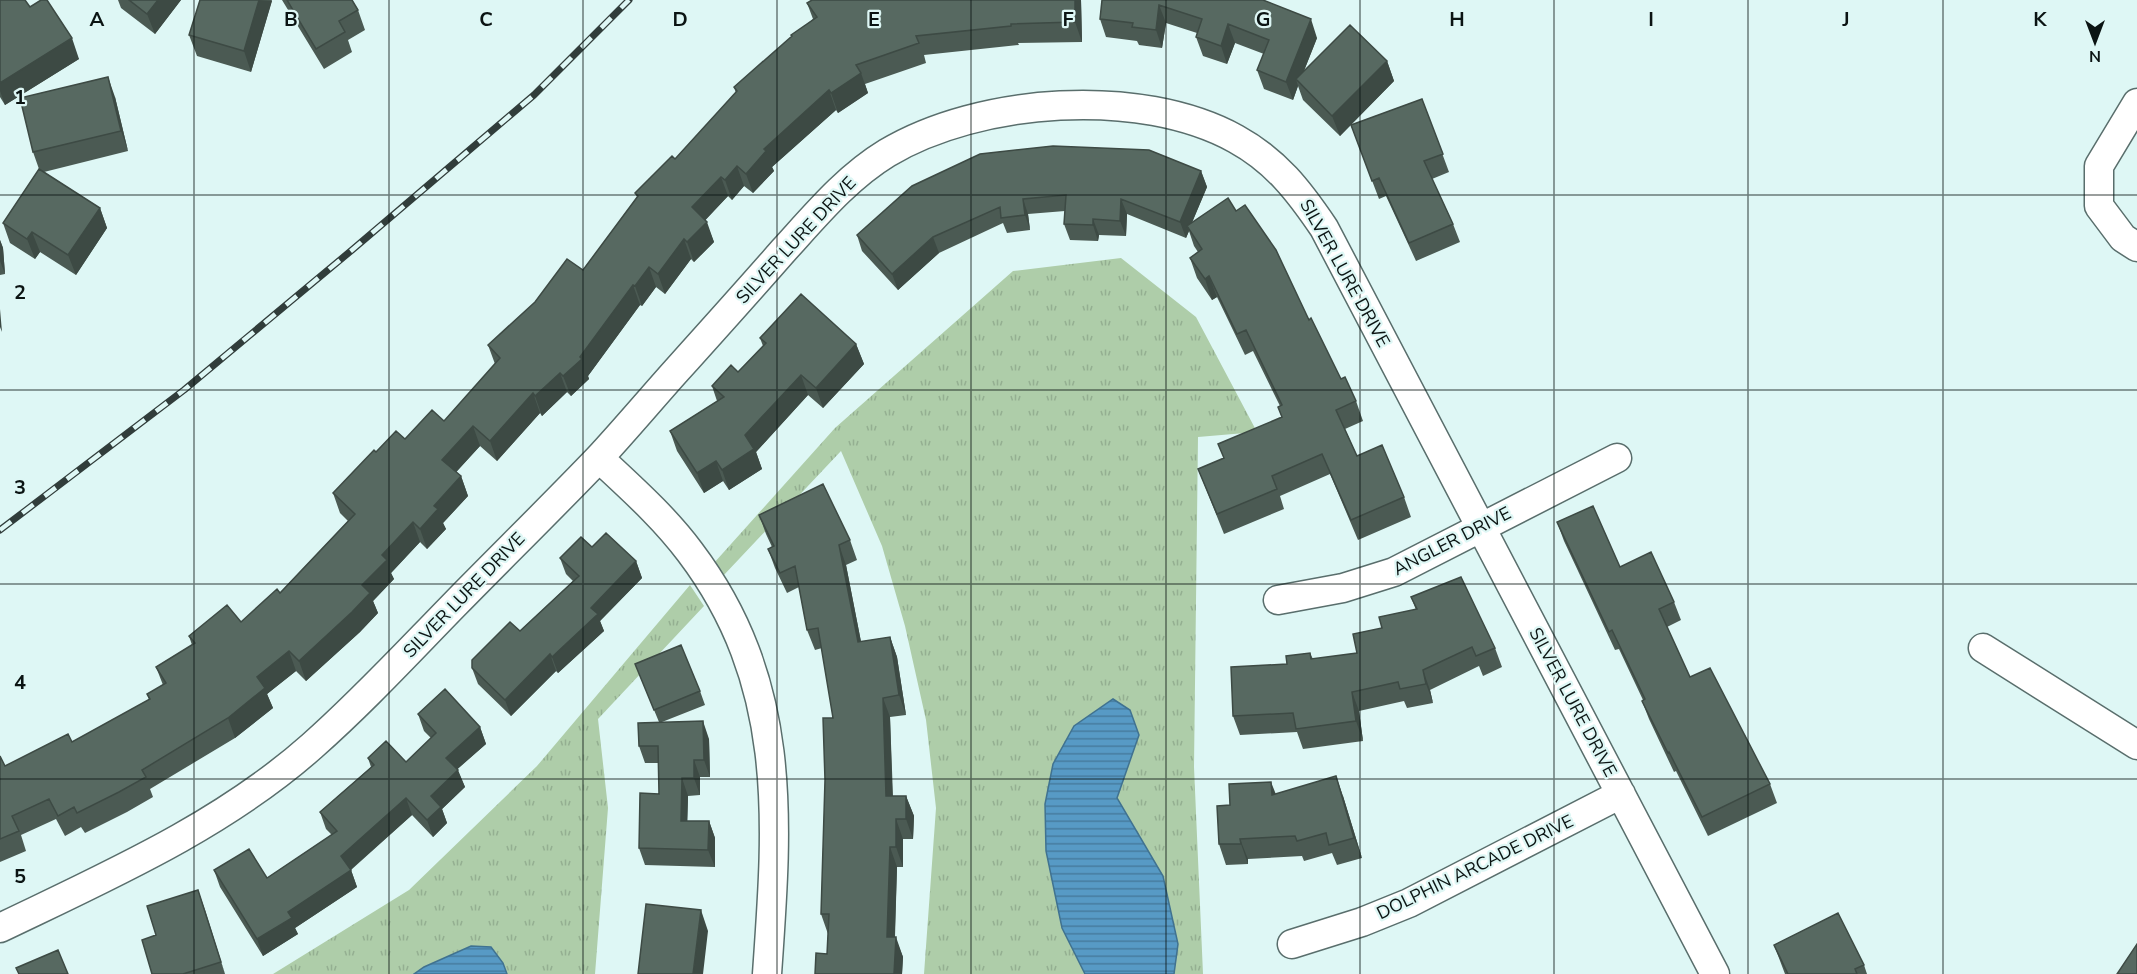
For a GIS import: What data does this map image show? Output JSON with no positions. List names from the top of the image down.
{
  "streets": {
    "street": ["SILVER LURE DRIVE", "ANGLER DRIVE", "DOLPHIN ARCADE DRIVE"]
  },
  "crossings": [
    ["SILVER LURE DRIVE", "ANGLER DRIVE"],
    ["SILVER LURE DRIVE", "DOLPHIN ARCADE DRIVE"]
  ],
  "north": "bottom",
  "grid": {
    "columns": [
      "A",
      "B",
      "C",
      "D",
      "E",
      "F",
      "G",
      "H",
      "I",
      "J",
      "K"
    ],
    "rows": [
      "1",
      "2",
      "3",
      "4",
      "5"
    ]
  }
}
